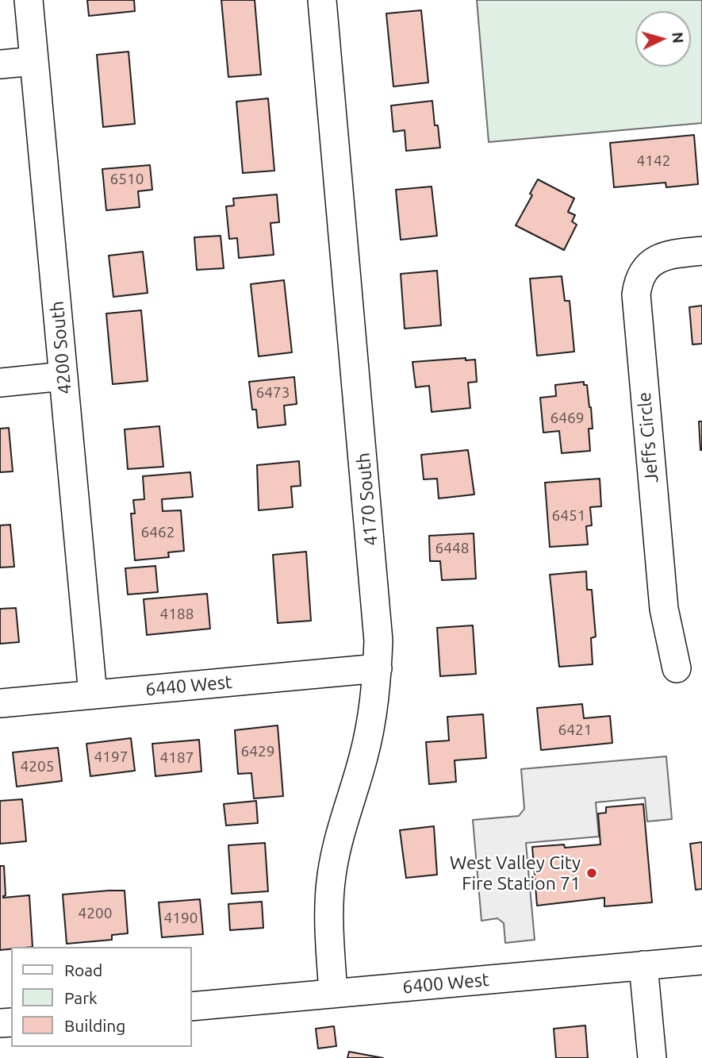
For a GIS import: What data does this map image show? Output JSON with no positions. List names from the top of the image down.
{
  "streets": {
    "street": [
      "4200 South",
      "Jeffs Circle",
      "4170 South",
      "6440 West",
      "6400 West"
    ]
  },
  "crossings": [
    ["4200 South", "6440 West"],
    ["4170 South", "6440 West"],
    ["4170 South", "6400 West"]
  ],
  "places": ["West Valley City Fire Station 71"],
  "house_numbers": [
    "4142",
    "6510",
    "6473",
    "6469",
    "6451",
    "6462",
    "6448",
    "4188",
    "6421",
    "6429",
    "4197",
    "4187",
    "4205",
    "4200",
    "4190"
  ],
  "legend": ["Road", "Park", "Building"],
  "north": "right"
}
